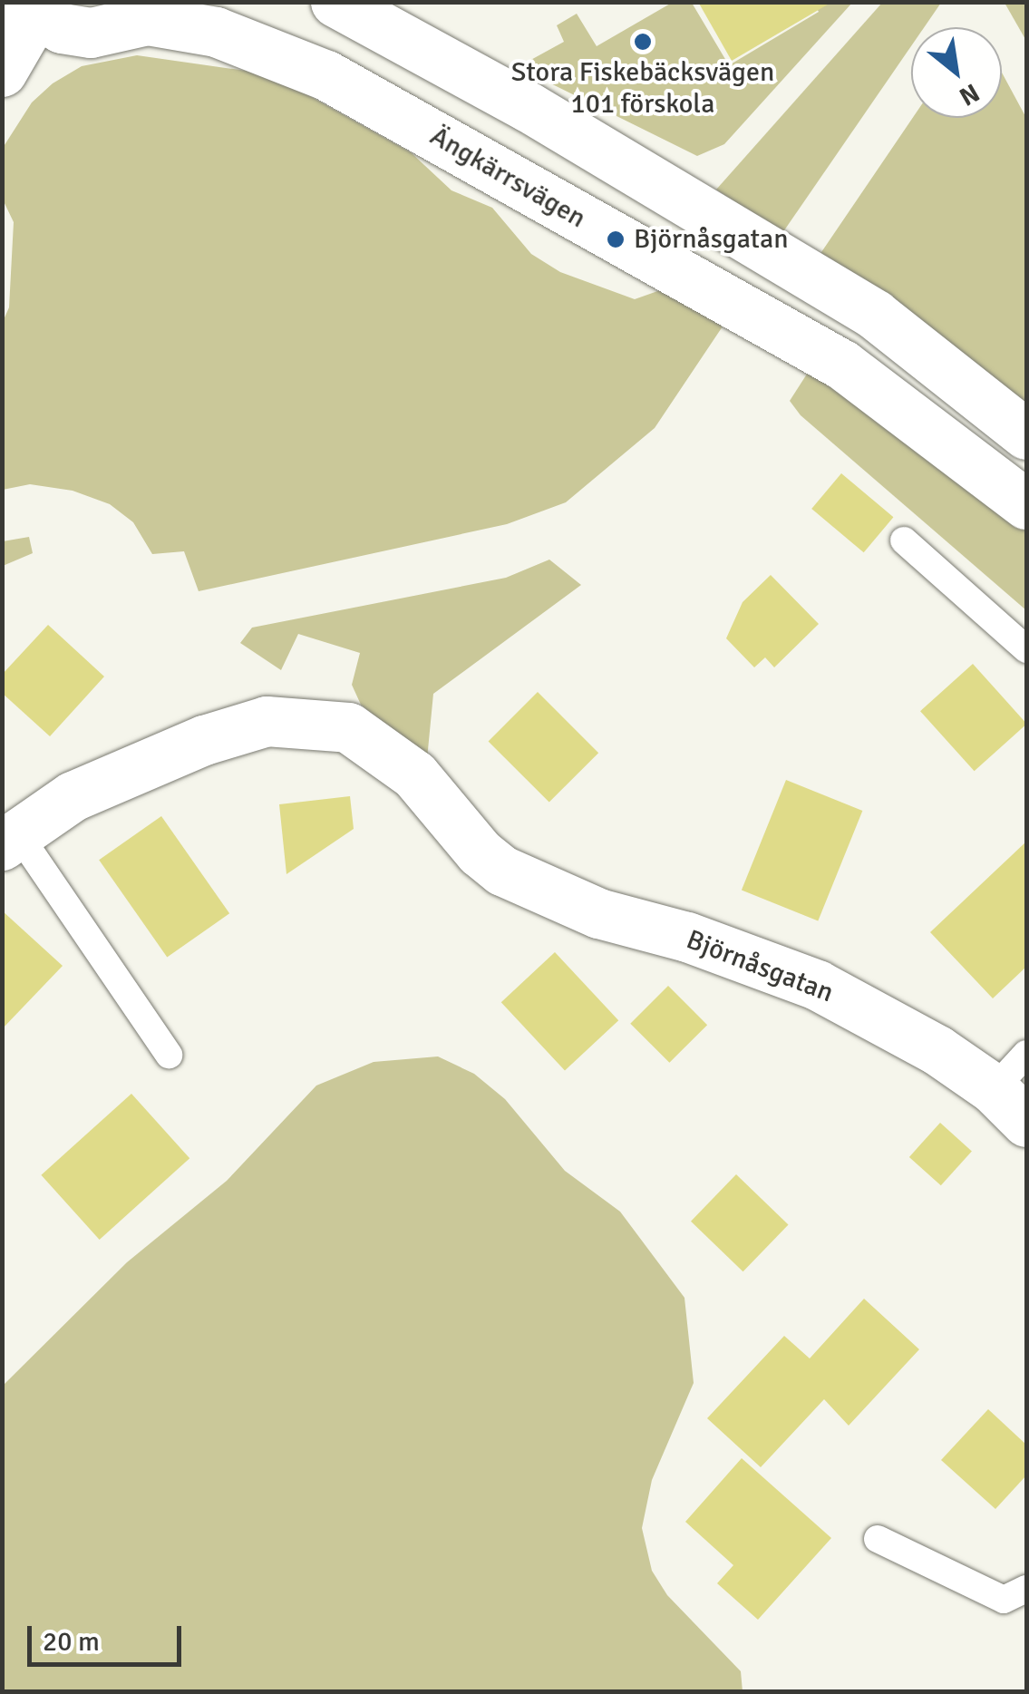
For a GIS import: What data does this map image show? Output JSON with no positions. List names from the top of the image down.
{
  "streets": {
    "street": ["Ängkärrsvägen", "Björnåsgatan"]
  },
  "places": ["Stora Fiskebäcksvägen 101 förskola", "Björnåsgatan"],
  "scale_bar": "20 m",
  "north": "bottom right"
}
